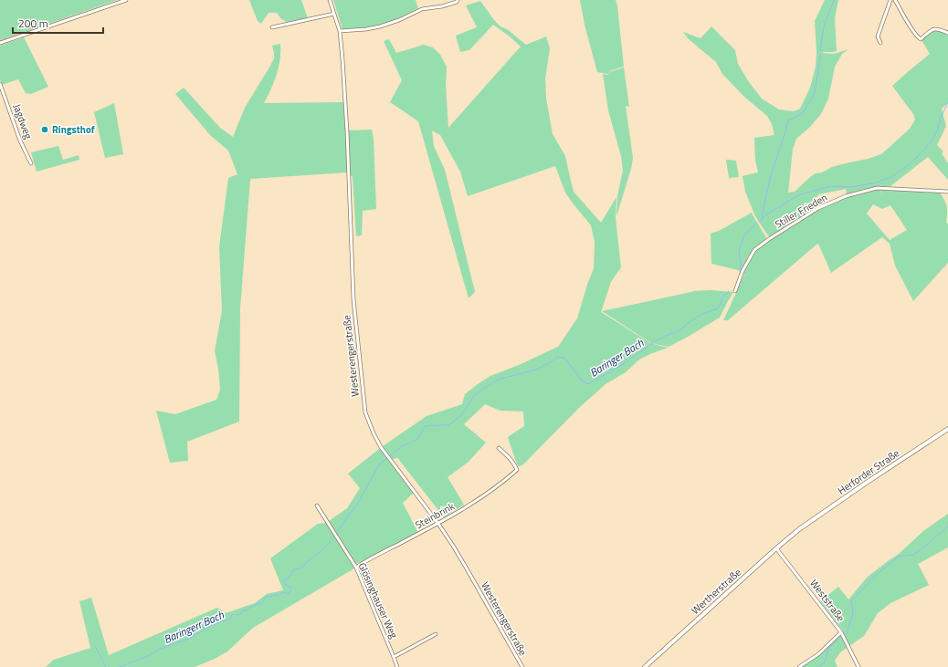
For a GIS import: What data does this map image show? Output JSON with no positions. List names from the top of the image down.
{
  "streets": {
    "main road": ["Herforder Straße", "Wertherstraße"],
    "street": [
      "Jagdweg",
      "Stiller Frieden",
      "Westerengerstraße",
      "Steinbrink",
      "Glösinghauser Weg",
      "Weststraße"
    ]
  },
  "crossings": [
    ["Westerengerstraße", "Steinbrink"],
    ["Herforder Straße", "Wertherstraße"],
    ["Steinbrink", "Glösinghauser Weg"],
    ["Wertherstraße", "Weststraße"]
  ],
  "water": ["Baringer Bach", "Baringerr Bach"],
  "places": ["Ringsthof"],
  "scale_bar": "200 m"
}
